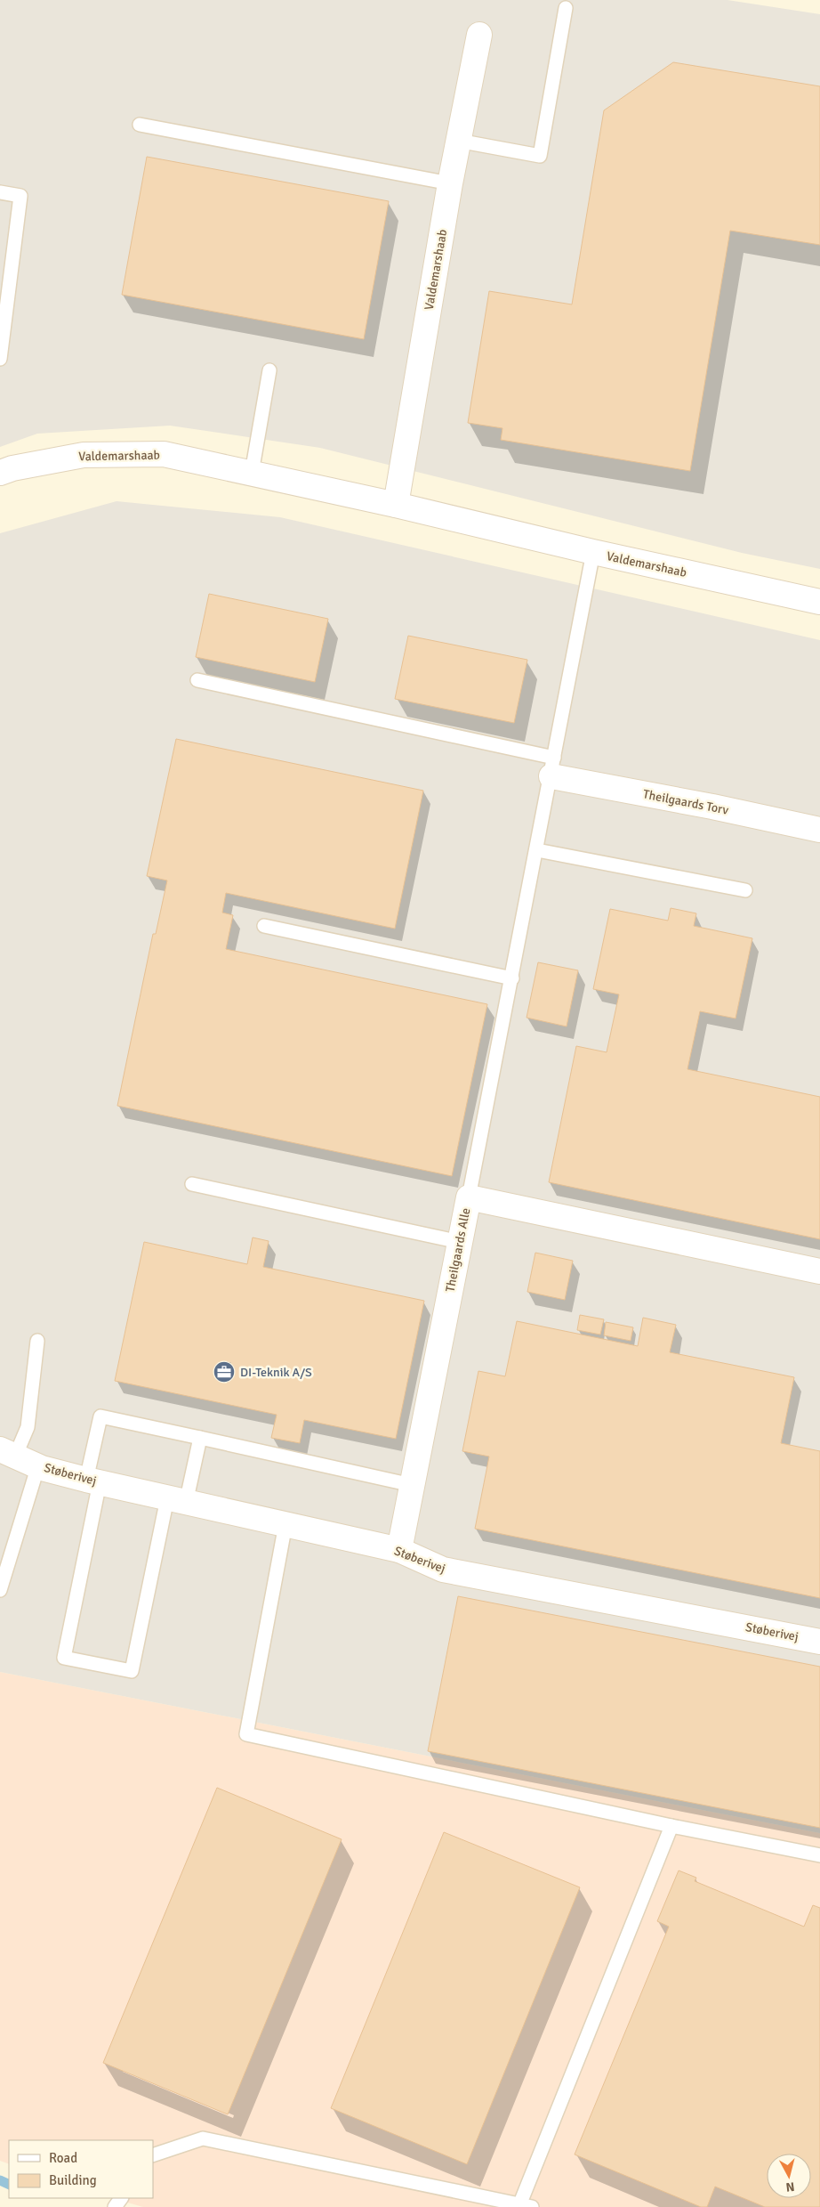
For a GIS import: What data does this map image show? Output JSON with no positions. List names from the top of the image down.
{
  "streets": {
    "street": [
      "Valdemarshaab",
      "Theilgaards Torv",
      "Theilgaards Alle",
      "Støberivej"
    ]
  },
  "crossings": [
    ["Theilgaards Alle", "Støberivej"]
  ],
  "places": {
    "office": ["DI-Teknik A/S"]
  },
  "legend": ["Road", "Building"],
  "north": "bottom"
}
